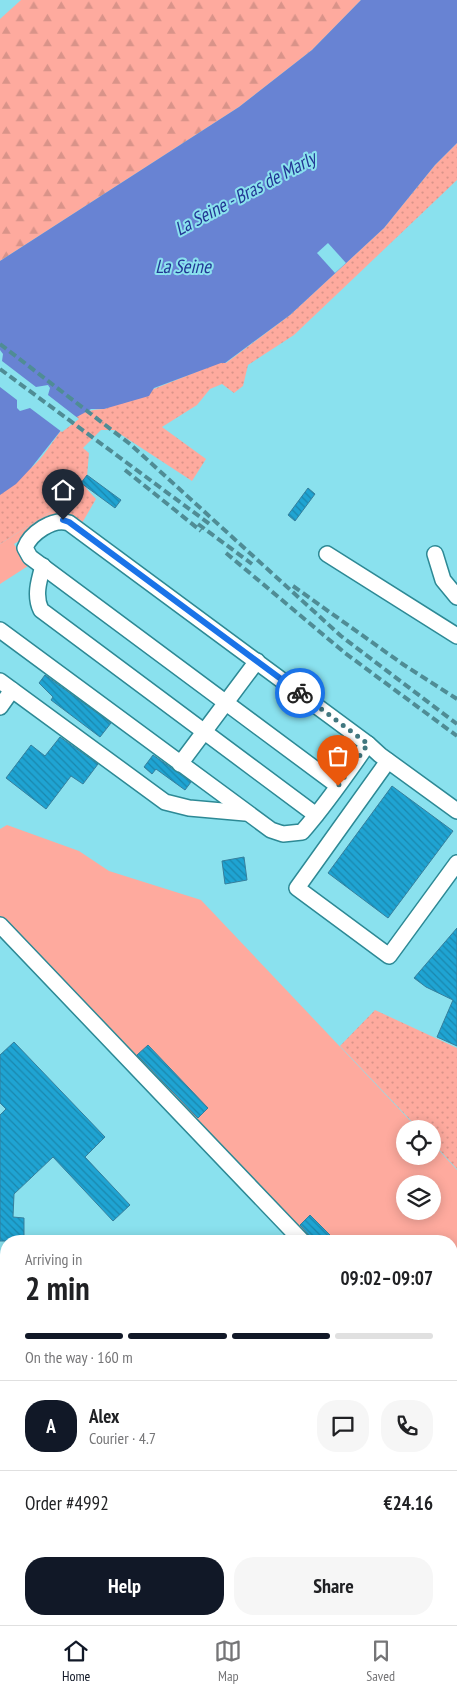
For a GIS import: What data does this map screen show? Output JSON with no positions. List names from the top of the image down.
{
  "water": ["La Seine - Bras de Marly", "La Seine"],
  "page": {
    "heading": ["2 min", "Arriving in", "09:02–09:07"],
    "panel": [
      "Alex",
      "Courier · 4.7",
      "Order #4992",
      "€24.16"
    ],
    "bar": "On the way · 160 m",
    "round": "A",
    "buttons": ["Help", "Share"],
    "tabs": ["Home", "Map", "Saved"]
  }
}
